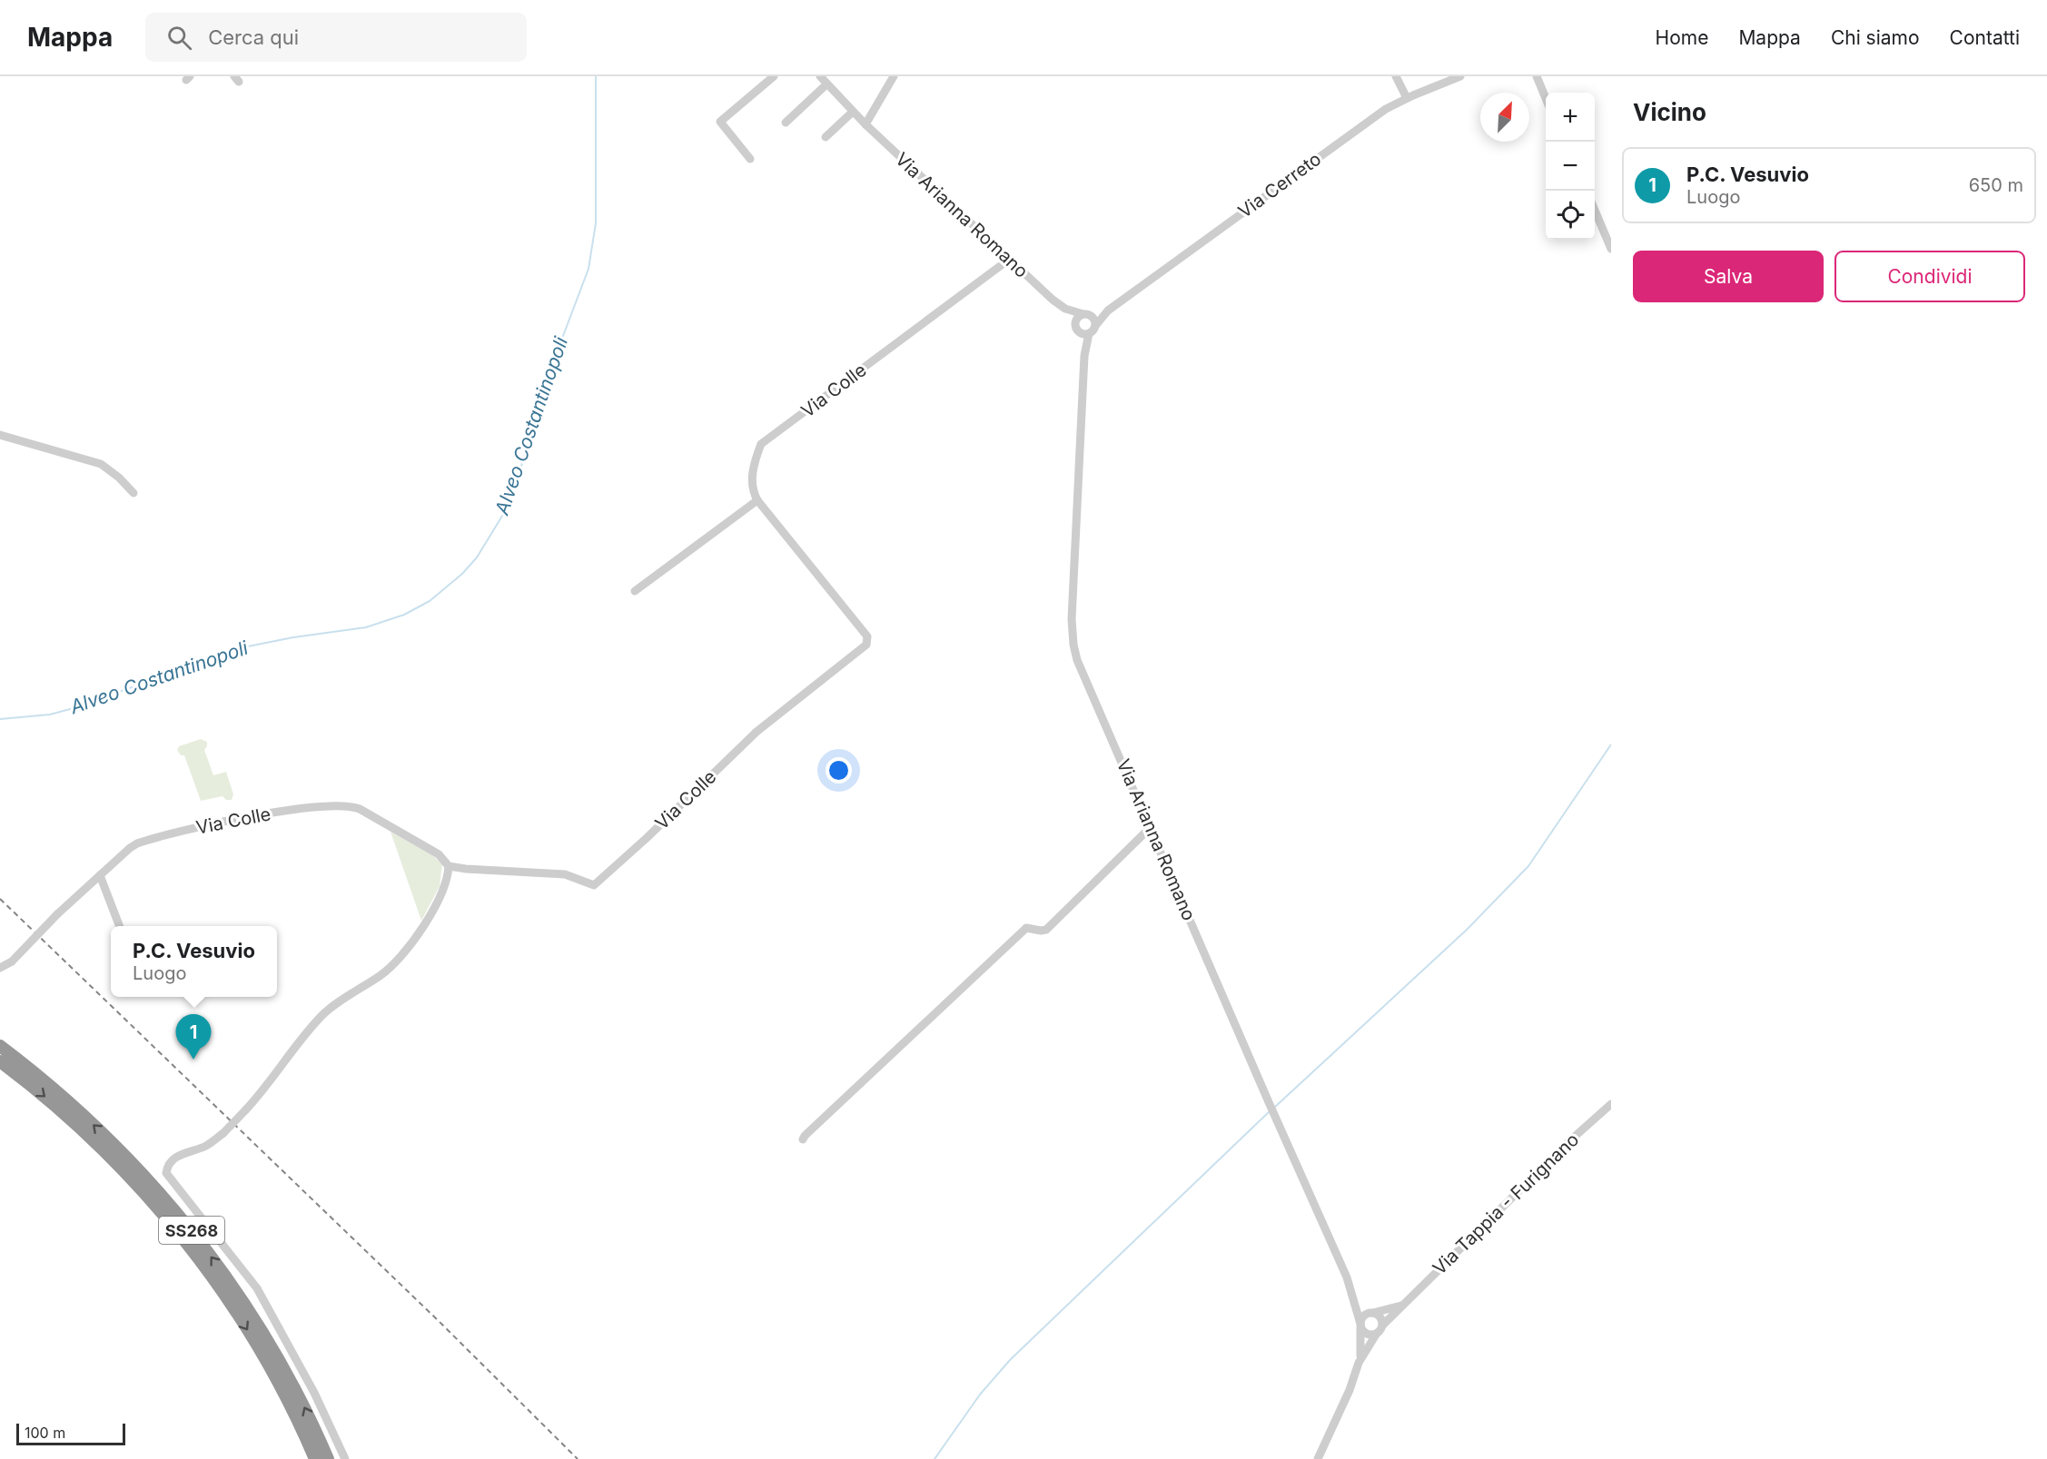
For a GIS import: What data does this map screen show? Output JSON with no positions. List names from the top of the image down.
{
  "streets": {
    "highway": ["SS268"],
    "street": [
      "Via Cerreto",
      "Via Arianna Romano",
      "Via Colle",
      "Via Tappia - Furignano"
    ]
  },
  "crossings": [
    ["Via Cerreto", "Via Arianna Romano"],
    ["Via Arianna Romano", "Via Colle"],
    ["Via Arianna Romano", "Via Tappia - Furignano"]
  ],
  "water": ["Alveo Costantinopoli"],
  "scale_bar": "100 m",
  "north": "top right",
  "page": {
    "header": "Mappa",
    "search": "Cerca qui",
    "nav": [
      "Home",
      "Mappa",
      "Chi siamo",
      "Contatti"
    ],
    "heading": "Vicino",
    "map_buttons": ["+", "−"],
    "list": [
      {
        "mark": "1",
        "name": "P.C. Vesuvio",
        "note": "Luogo",
        "value": "650 m"
      }
    ],
    "buttons": ["Salva", "Condividi"],
    "popup": ["P.C. Vesuvio", "Luogo"],
    "pins": "1",
    "scale": "100 m"
  }
}
